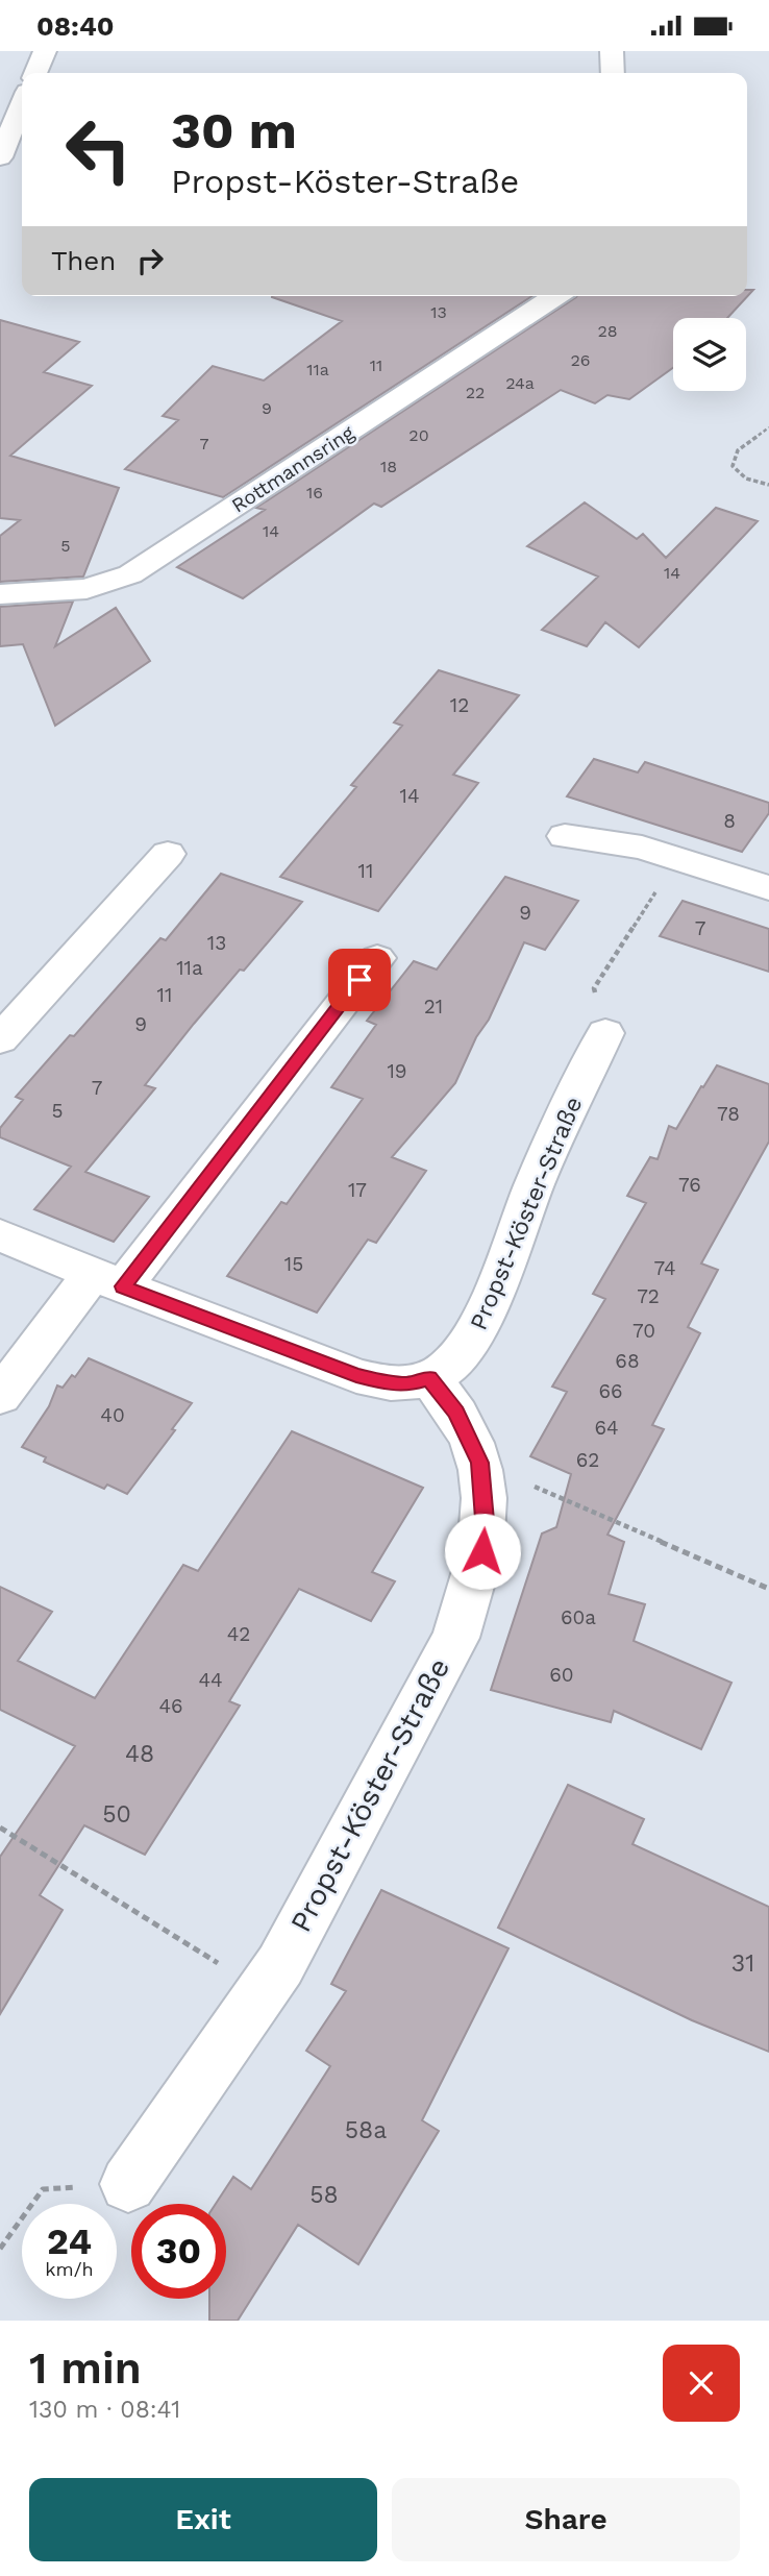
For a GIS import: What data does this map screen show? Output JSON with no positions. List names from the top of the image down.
{
  "streets": {
    "street": ["Rottmannsring", "Propst-Köster-Straße"]
  },
  "house_numbers": [
    "13",
    "28",
    "26",
    "11",
    "11a",
    "24a",
    "22",
    "9",
    "20",
    "7",
    "18",
    "16",
    "14",
    "5",
    "14",
    "12",
    "14",
    "8",
    "11",
    "9",
    "7",
    "13",
    "11a",
    "11",
    "21",
    "9",
    "19",
    "7",
    "5",
    "78",
    "76",
    "17",
    "15",
    "74",
    "72",
    "70",
    "68",
    "66",
    "40",
    "64",
    "62",
    "60a",
    "42",
    "60",
    "44",
    "46",
    "48",
    "50",
    "31",
    "58a",
    "58"
  ],
  "page": {
    "status": "08:40",
    "turn": ["30 m", "Propst-Köster-Straße"],
    "then": "Then",
    "speed": "24 km/h",
    "limit": "30",
    "heading": ["1 min", "130 m · 08:41"],
    "buttons": ["Exit", "Share"]
  }
}
